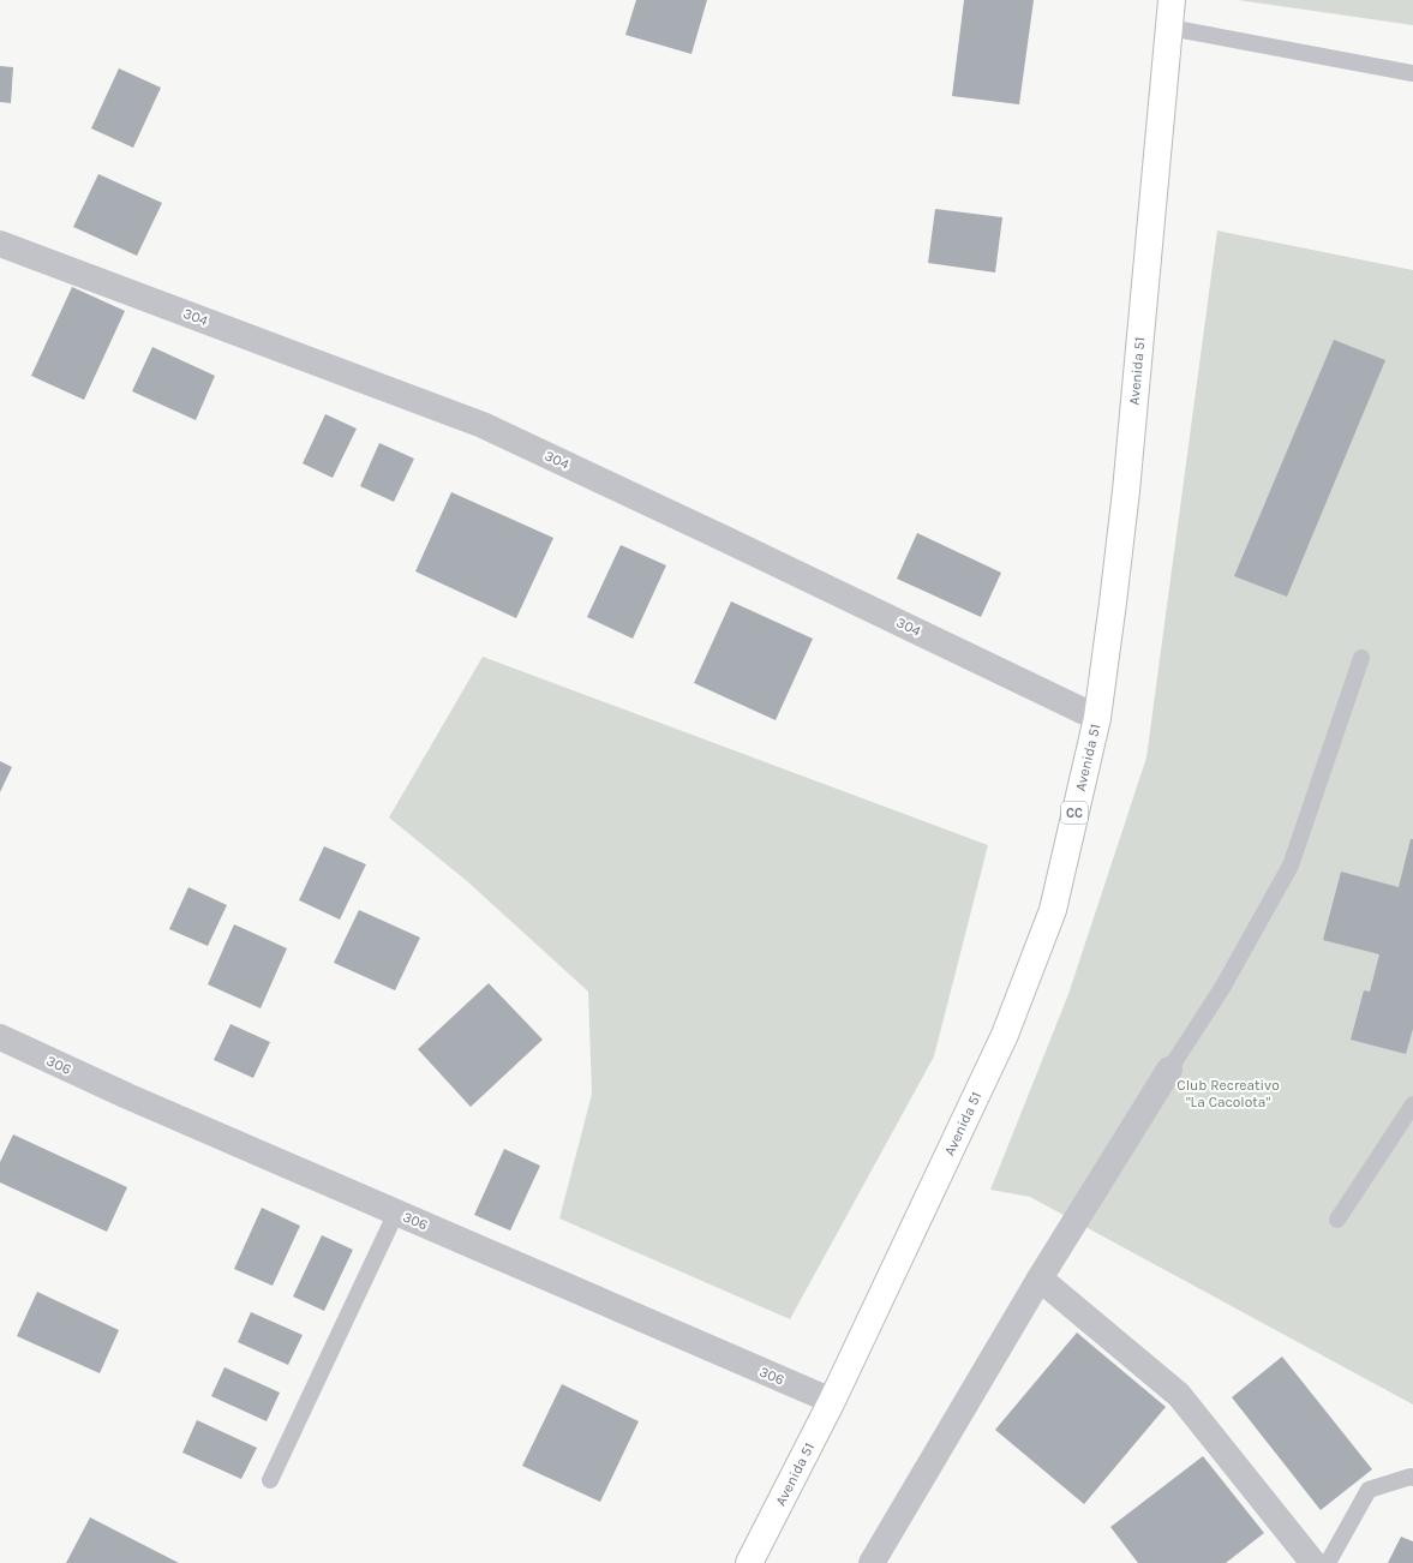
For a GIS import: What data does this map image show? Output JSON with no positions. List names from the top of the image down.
{
  "streets": {
    "main road": ["Avenida 51", "CC"],
    "street": ["304", "306"]
  },
  "crossings": [
    ["304", "Avenida 51"],
    ["Avenida 51", "306"]
  ],
  "parks": ["Club Recreativo \"La Cacolota\""]
}
